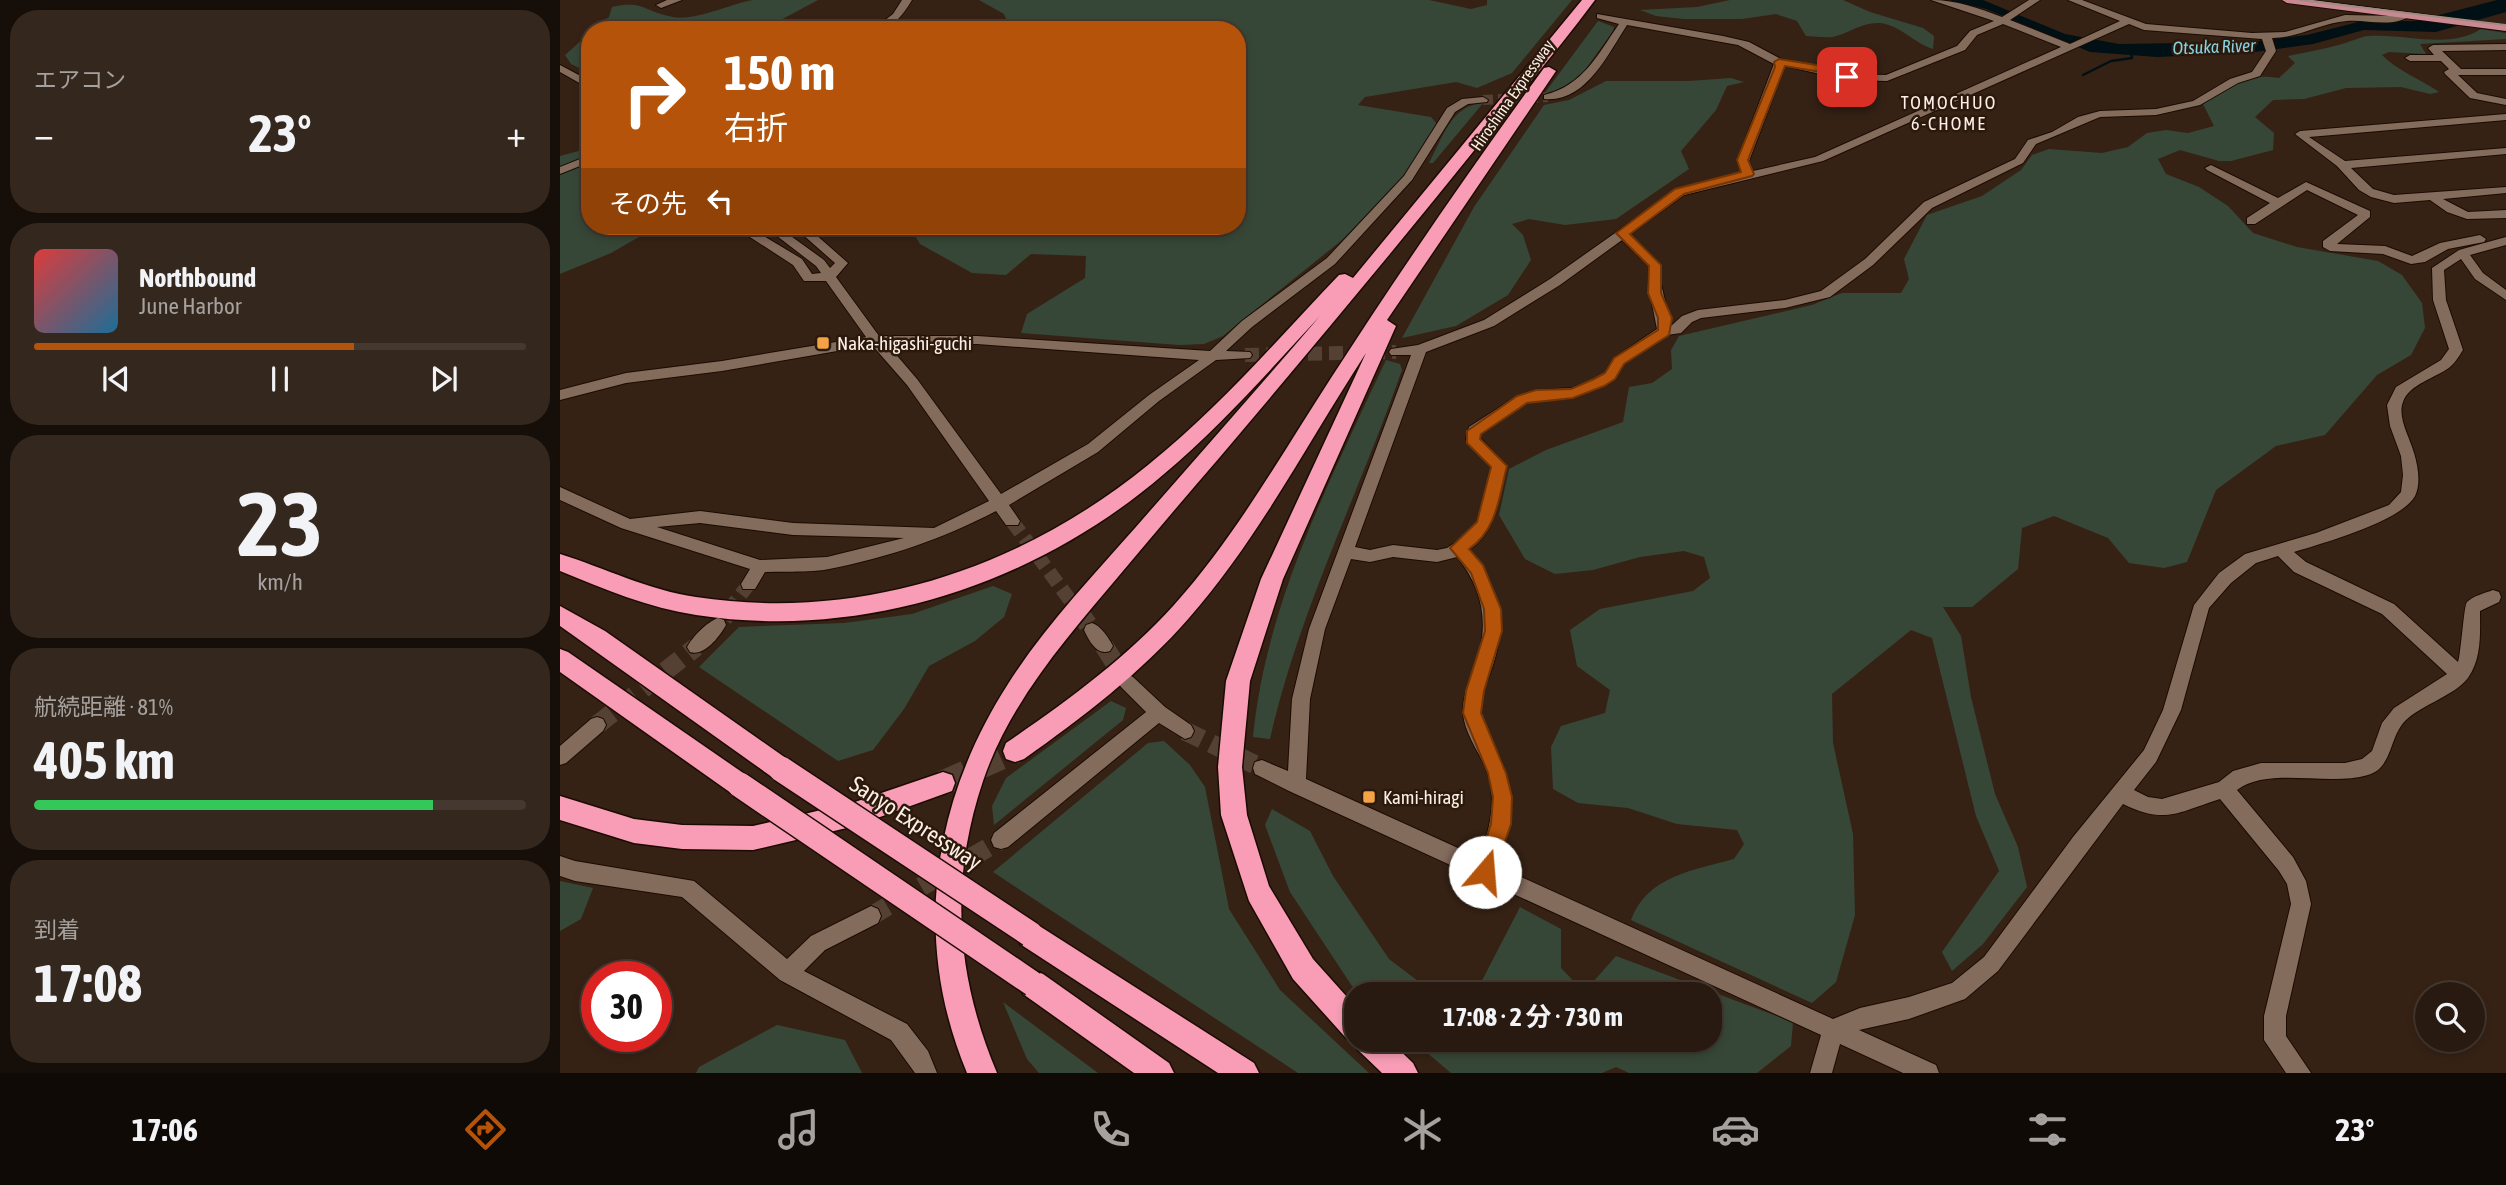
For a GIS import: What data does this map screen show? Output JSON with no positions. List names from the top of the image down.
{
  "streets": {
    "highway": ["Hiroshima Expressway", "Sanyo Expressway"]
  },
  "districts": ["TOMOCHUO 6-CHOME"],
  "water": ["Otsuka River"],
  "places": {
    "transit": ["Naka-higashi-guchi", "Kami-hiragi"]
  },
  "page": {
    "tile": [
      "エアコン",
      ["23", "km/h"],
      ["航続距離 · 81%", "405 km"],
      ["到着", "17:08"]
    ],
    "turn": ["150 m", "右折"],
    "heat": ["−", "23°", "+"],
    "then": "その先",
    "song": ["Northbound", "June Harbor"],
    "limit": "30",
    "trip": "17:08 · 2 分 · 730 m",
    "tabs": ["17:06", "23°"]
  }
}
